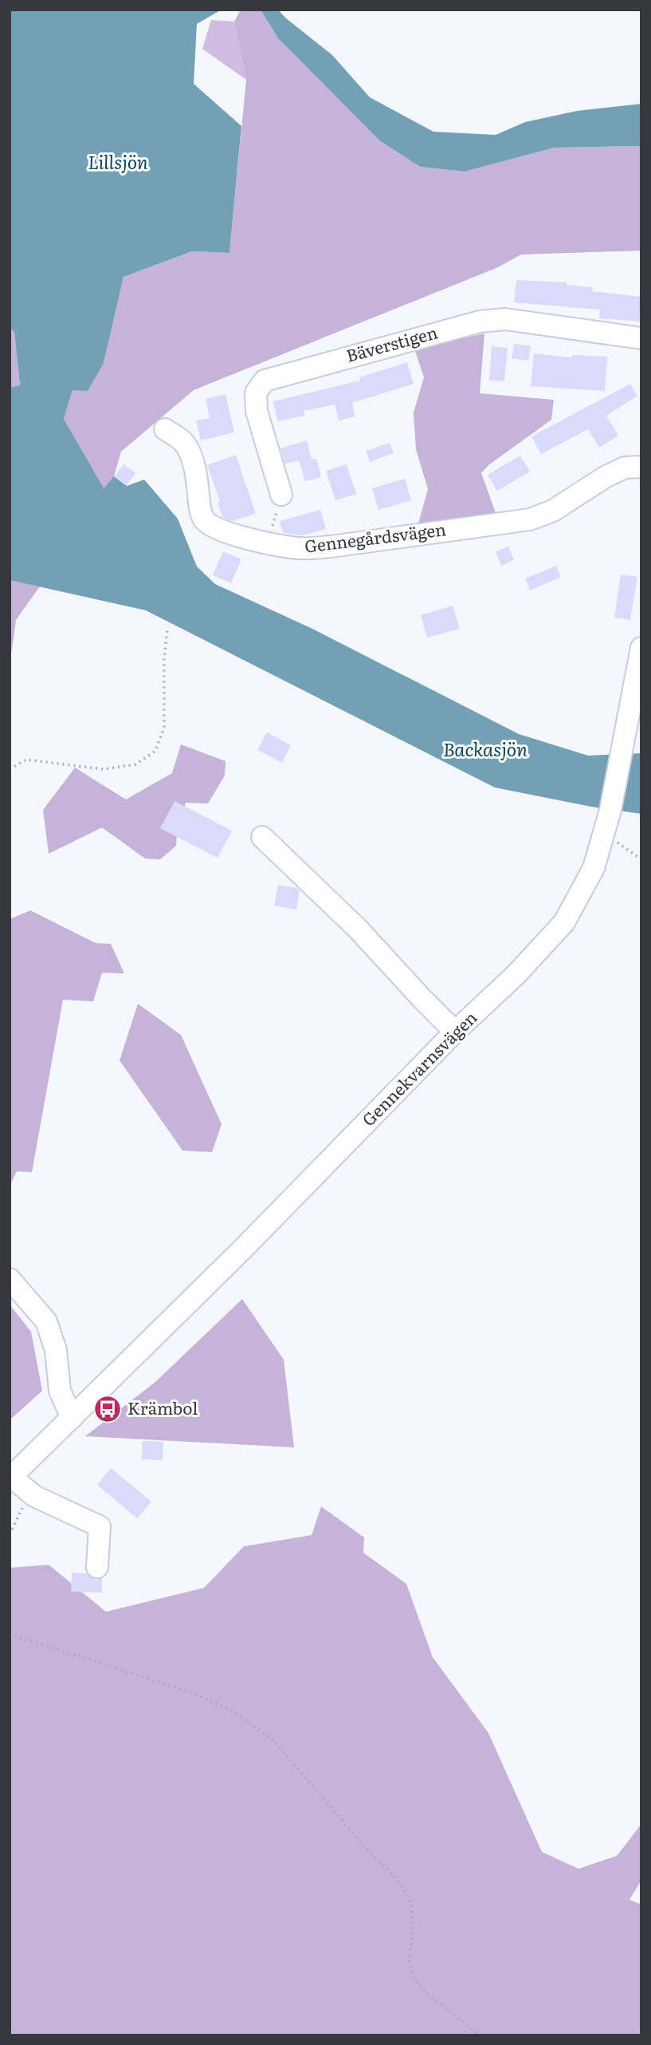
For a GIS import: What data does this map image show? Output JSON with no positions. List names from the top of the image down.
{
  "streets": {
    "street": ["Bäverstigen", "Gennegårdsvägen", "Gennekvarnsvägen"]
  },
  "water": ["Lillsjön", "Backasjön"],
  "places": {
    "bus stop": ["Krämbol"]
  }
}
